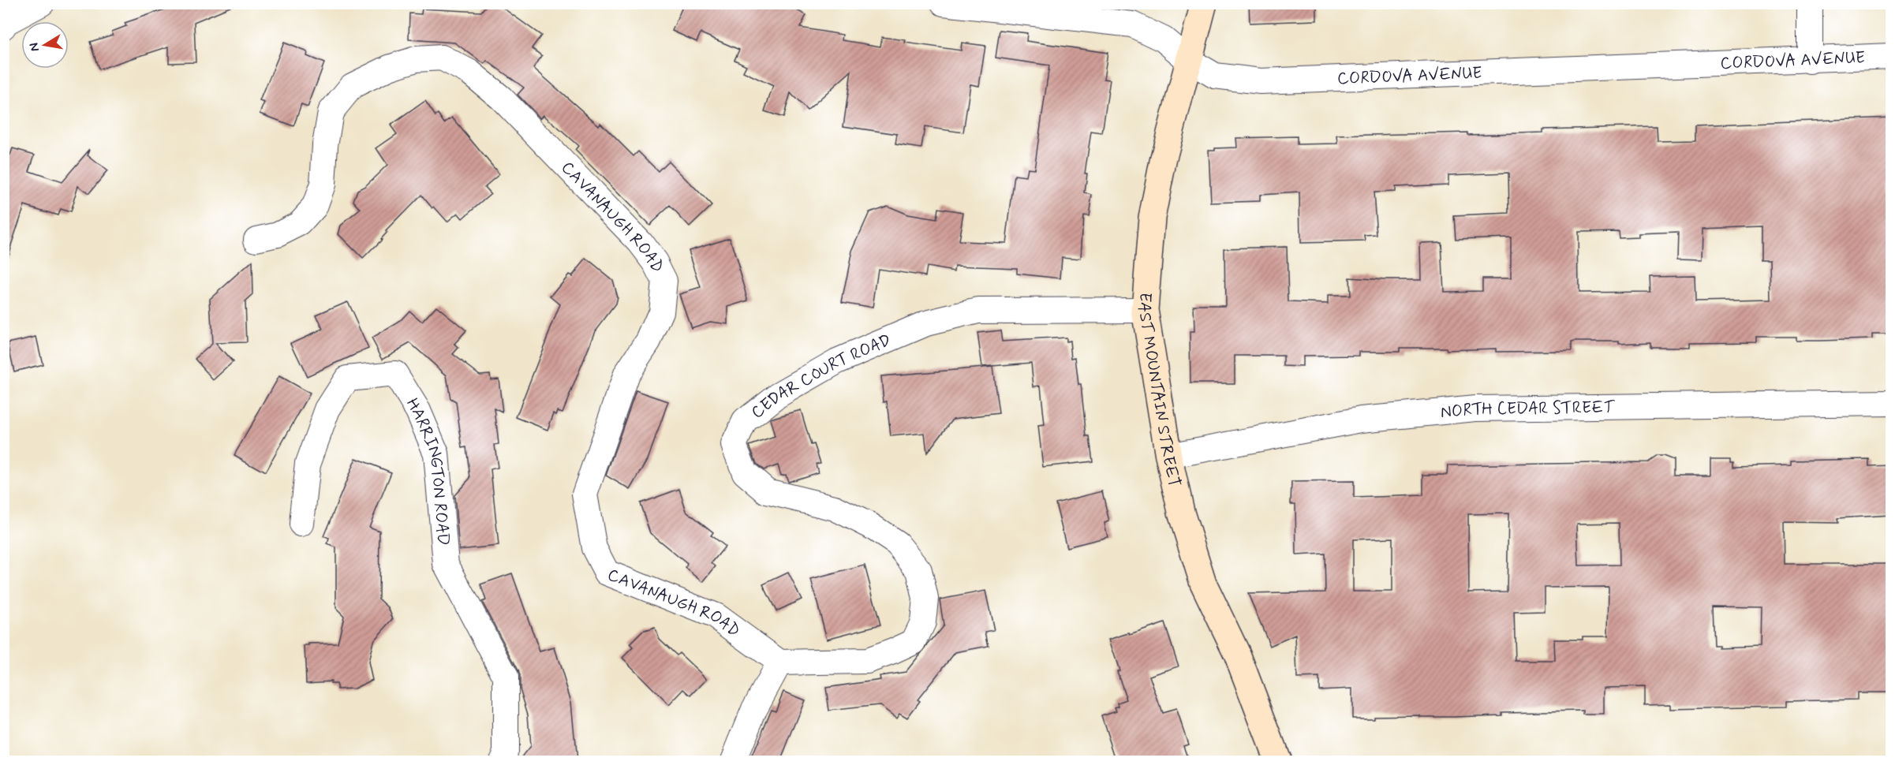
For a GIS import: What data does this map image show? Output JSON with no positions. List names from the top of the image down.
{
  "streets": {
    "street": [
      "CORDOVA AVENUE",
      "CAVANAUGH ROAD",
      "CEDAR COURT ROAD",
      "EAST MOUNTAIN STREET",
      "NORTH CEDAR STREET",
      "HARRINGTON ROAD"
    ]
  },
  "crossings": [
    ["CORDOVA AVENUE", "EAST MOUNTAIN STREET"],
    ["CAVANAUGH ROAD", "CEDAR COURT ROAD"],
    ["CEDAR COURT ROAD", "EAST MOUNTAIN STREET"],
    ["EAST MOUNTAIN STREET", "NORTH CEDAR STREET"]
  ],
  "north": "left"
}
